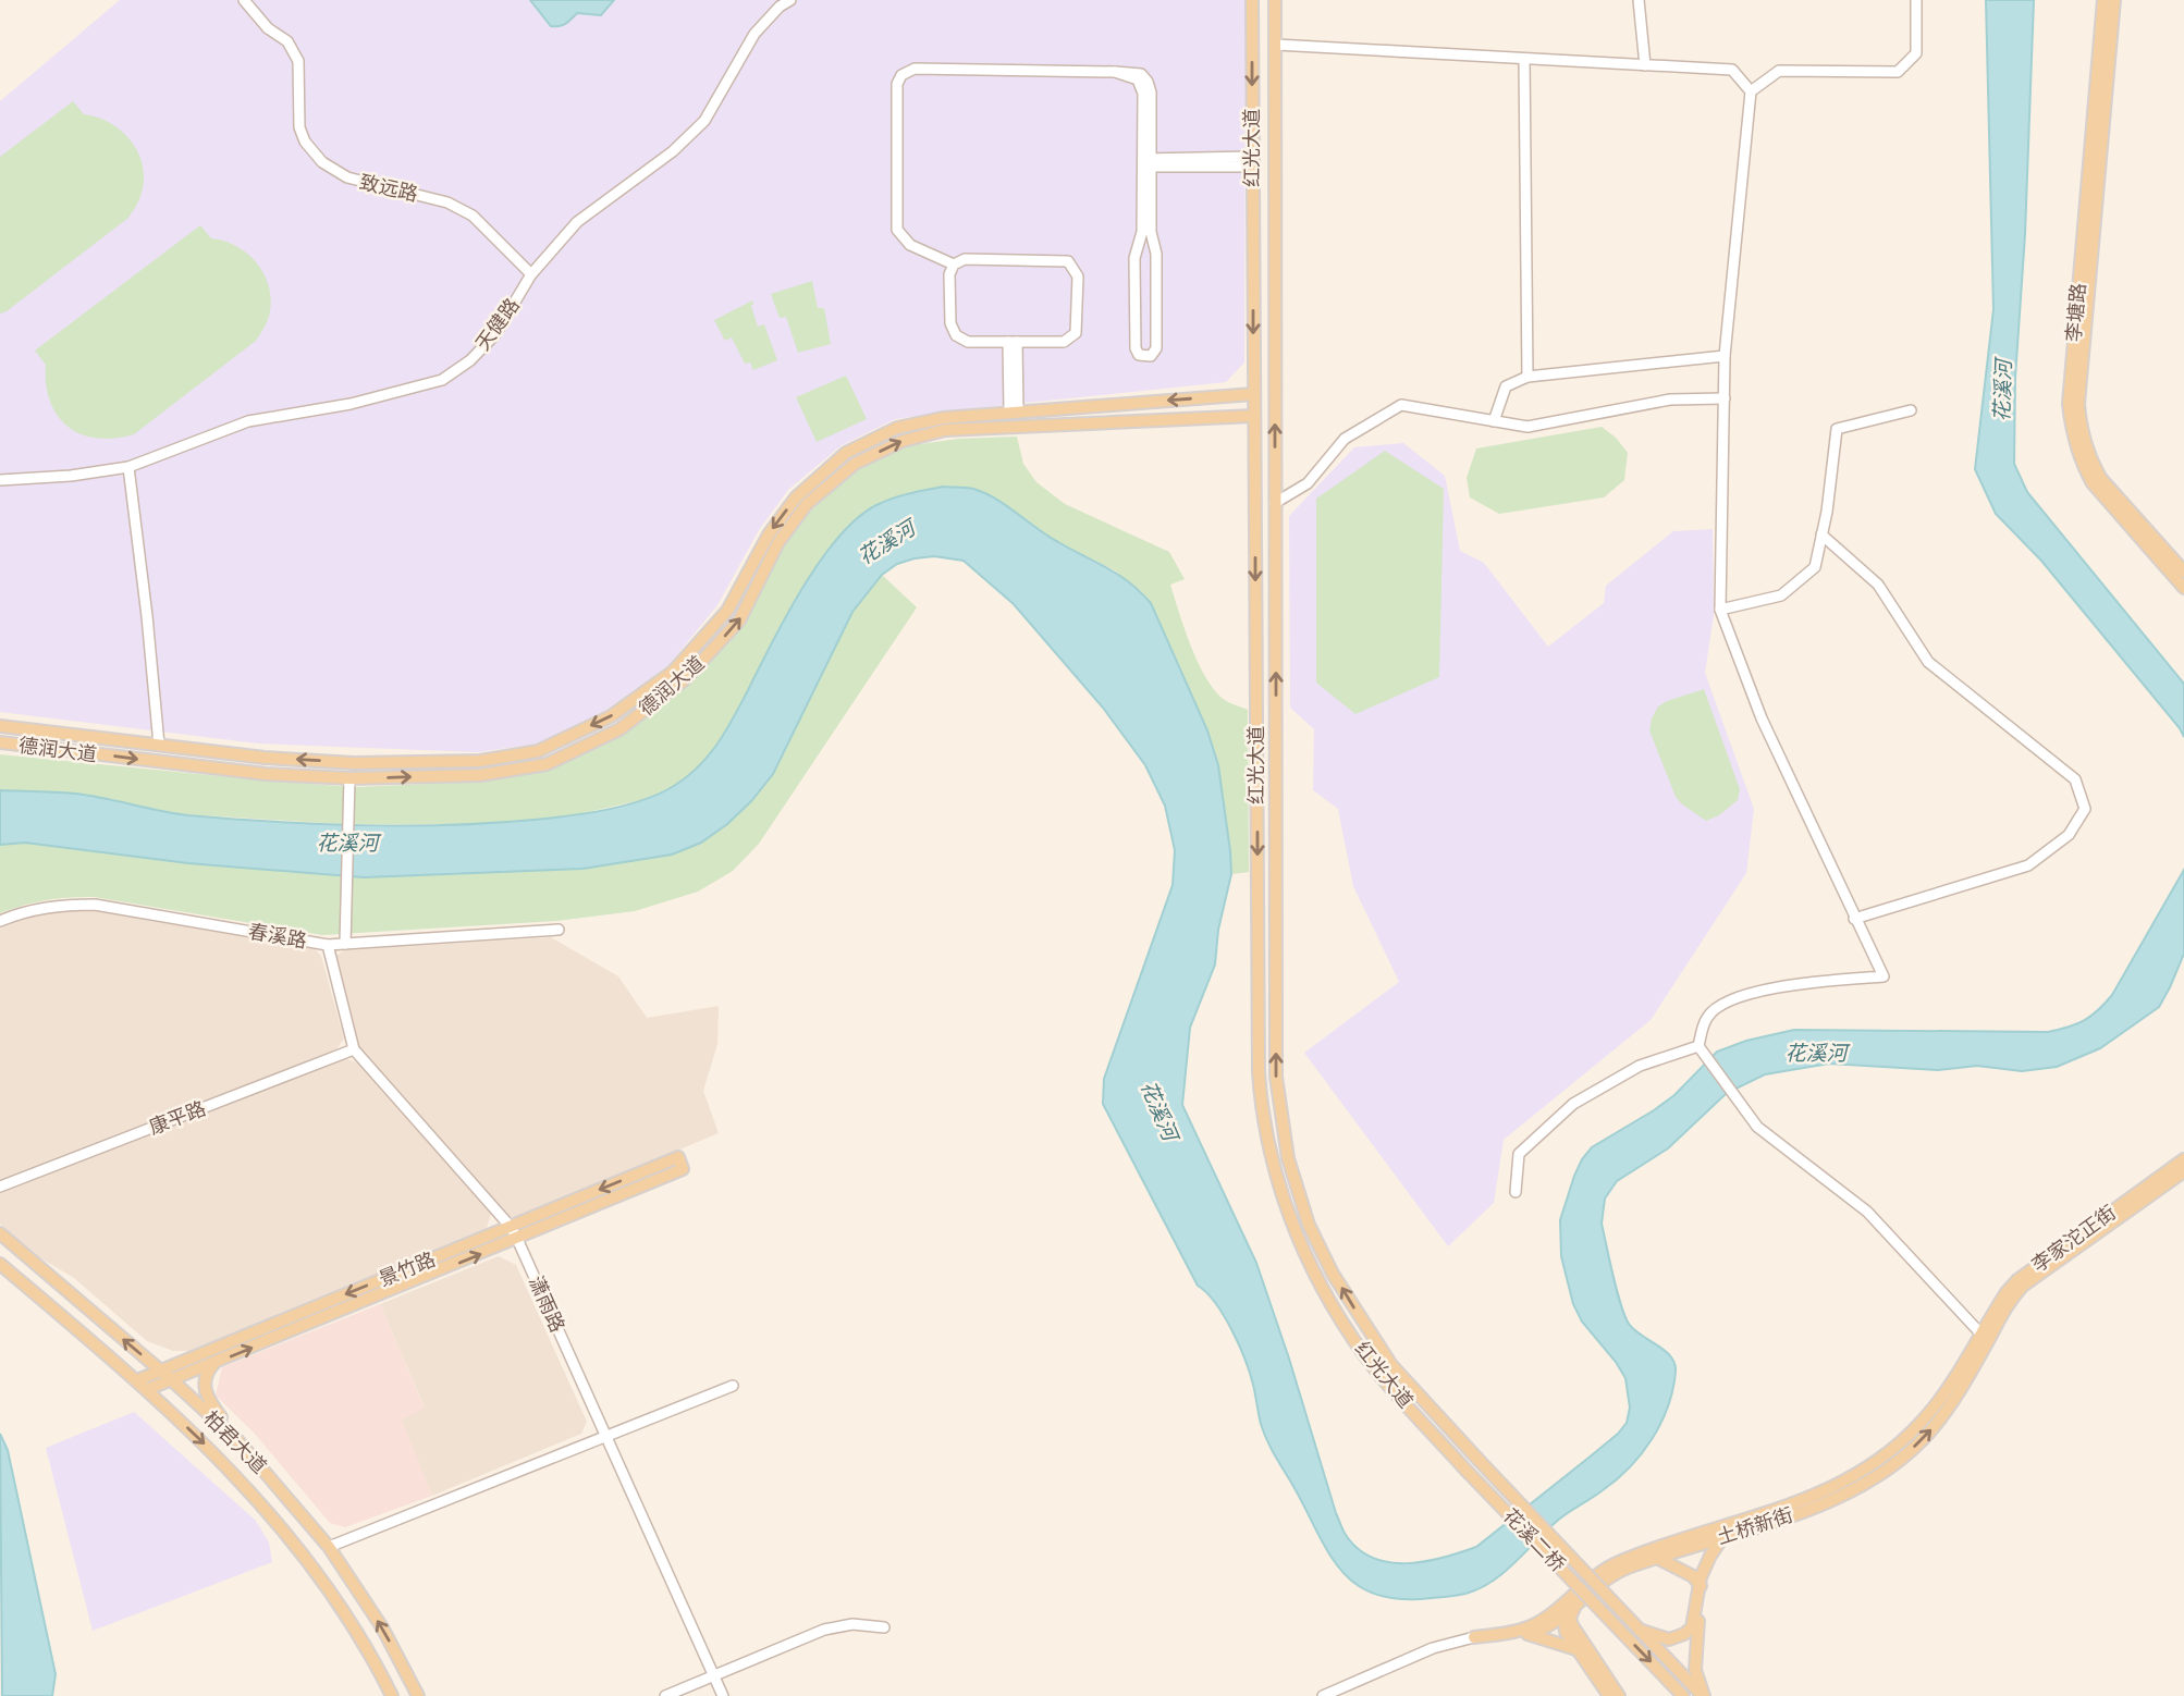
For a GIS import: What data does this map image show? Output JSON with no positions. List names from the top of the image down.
{
  "streets": {
    "main road": [
      "红光大道",
      "李塘路",
      "德润大道",
      "李家沱正街",
      "景竹路",
      "柏君大道",
      "土桥新街",
      "花溪二桥"
    ],
    "street": [
      "致远路",
      "天健路",
      "春溪路",
      "康平路",
      "潇雨路"
    ]
  },
  "crossings": [
    ["红光大道", "德润大道"],
    ["红光大道", "花溪二桥"],
    ["致远路", "天健路"],
    ["春溪路", "潇雨路"],
    ["康平路", "潇雨路"],
    ["李家沱正街", "土桥新街"],
    ["景竹路", "潇雨路"],
    ["景竹路", "柏君大道"]
  ],
  "water": ["花溪河"]
}
